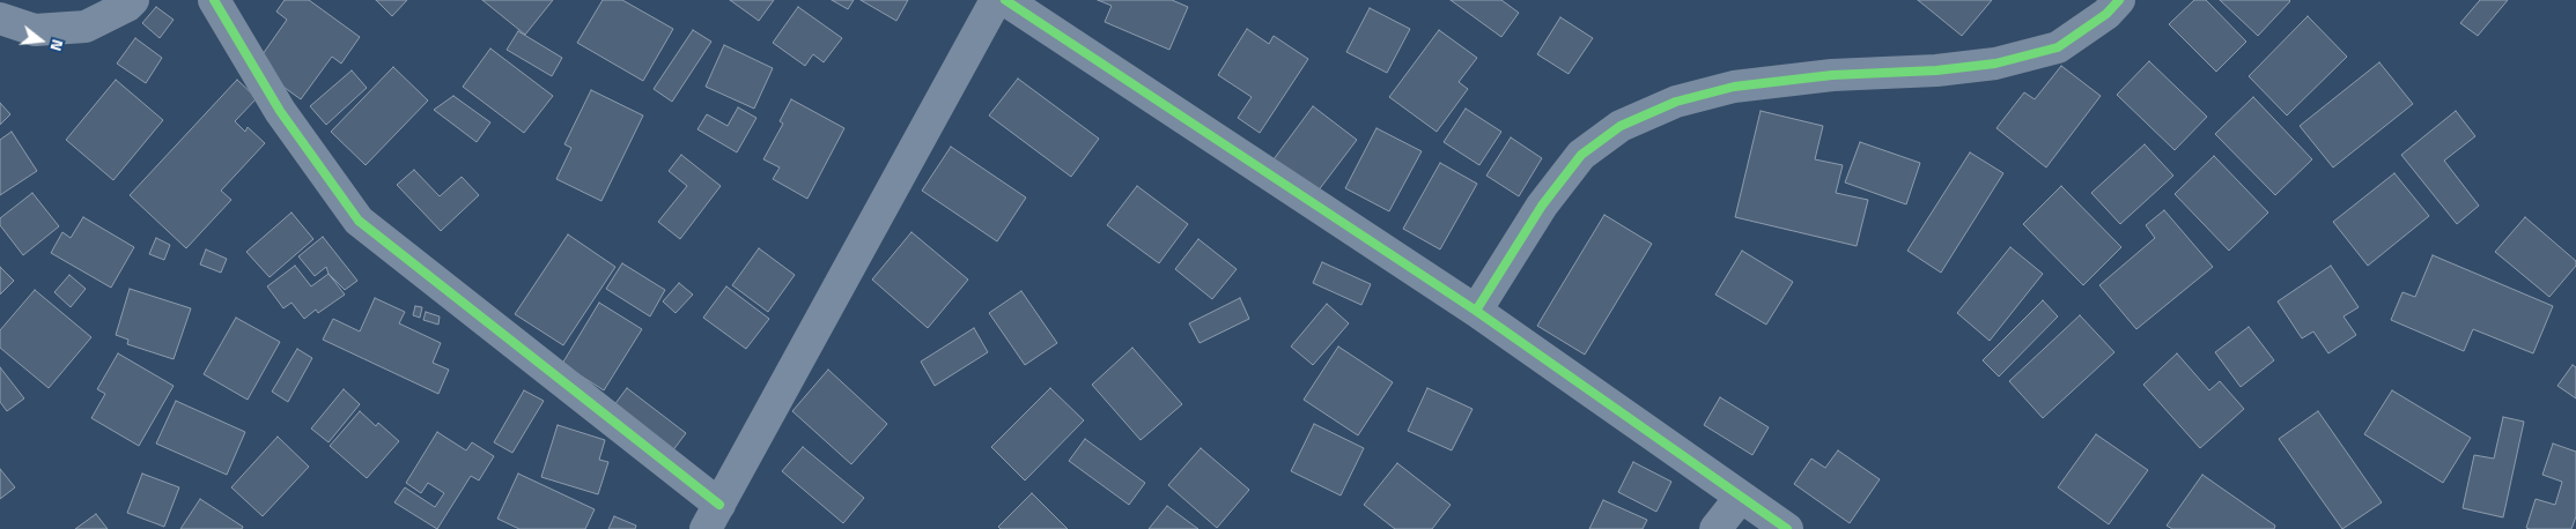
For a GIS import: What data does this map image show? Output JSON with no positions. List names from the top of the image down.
{
  "north": "right"
}
